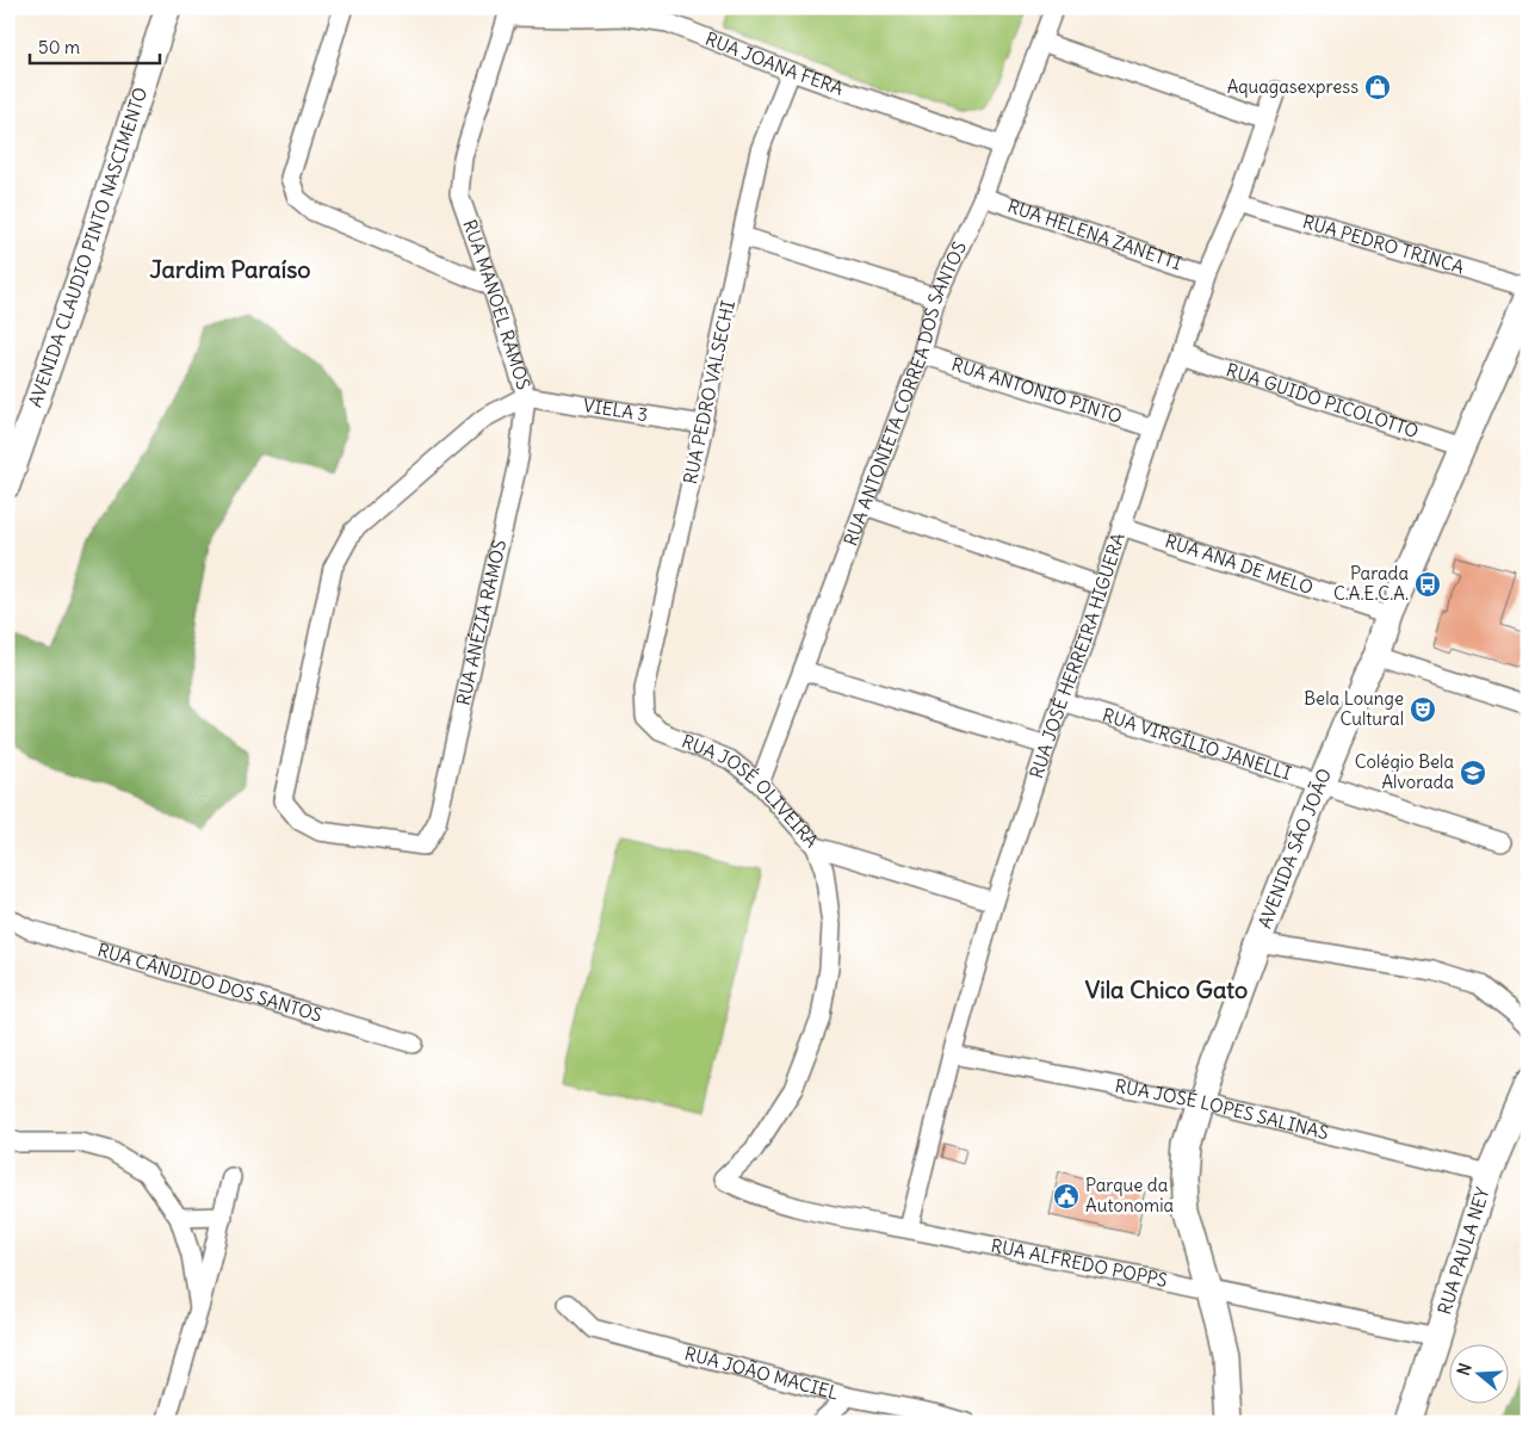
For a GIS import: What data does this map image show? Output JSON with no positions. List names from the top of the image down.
{
  "streets": {
    "main road": ["AVENIDA CLAUDIO PINTO NASCIMENTO", "AVENIDA SÃO JOÃO", "RUA PAULA NEY"],
    "street": [
      "RUA JOANA FERA",
      "RUA HELENA ZANETTI",
      "RUA PEDRO TRINCA",
      "RUA MANOEL RAMOS",
      "RUA ANTONIO PINTO",
      "RUA PEDRO VALSECHI",
      "RUA ANTONIETA CORREA DOS SANTOS",
      "RUA GUIDO PICOLOTTO",
      "VIELA 3",
      "RUA ANA DE MELO",
      "RUA ANÉZIA RAMOS",
      "RUA JOSÉ HERREIRA HIGUERA",
      "RUA VIRGÍLIO JANELLI",
      "RUA JOSÉ OLIVEIRA",
      "RUA CÂNDIDO DOS SANTOS",
      "RUA JOSÉ LOPES SALINAS",
      "RUA ALFREDO POPPS",
      "RUA JOÃO MACIEL"
    ]
  },
  "crossings": [
    ["RUA JOANA FERA", "RUA MANOEL RAMOS"],
    ["RUA JOANA FERA", "RUA PEDRO VALSECHI"],
    ["RUA JOANA FERA", "RUA ANTONIETA CORREA DOS SANTOS"],
    ["RUA HELENA ZANETTI", "RUA ANTONIETA CORREA DOS SANTOS"],
    ["RUA HELENA ZANETTI", "RUA JOSÉ HERREIRA HIGUERA"],
    ["RUA PEDRO TRINCA", "RUA JOSÉ HERREIRA HIGUERA"],
    ["RUA MANOEL RAMOS", "VIELA 3"],
    ["RUA MANOEL RAMOS", "RUA ANÉZIA RAMOS"],
    ["RUA ANTONIO PINTO", "RUA ANTONIETA CORREA DOS SANTOS"],
    ["RUA ANTONIO PINTO", "RUA JOSÉ HERREIRA HIGUERA"],
    ["RUA PEDRO VALSECHI", "VIELA 3"],
    ["RUA PEDRO VALSECHI", "RUA JOSÉ OLIVEIRA"],
    ["RUA ANTONIETA CORREA DOS SANTOS", "RUA JOSÉ OLIVEIRA"],
    ["RUA GUIDO PICOLOTTO", "RUA JOSÉ HERREIRA HIGUERA"],
    ["RUA GUIDO PICOLOTTO", "AVENIDA SÃO JOÃO"],
    ["VIELA 3", "RUA ANÉZIA RAMOS"],
    ["RUA ANA DE MELO", "RUA JOSÉ HERREIRA HIGUERA"],
    ["RUA ANA DE MELO", "AVENIDA SÃO JOÃO"],
    ["RUA JOSÉ HERREIRA HIGUERA", "RUA VIRGÍLIO JANELLI"],
    ["RUA JOSÉ HERREIRA HIGUERA", "RUA JOSÉ OLIVEIRA"],
    ["RUA JOSÉ HERREIRA HIGUERA", "RUA JOSÉ LOPES SALINAS"],
    ["RUA JOSÉ HERREIRA HIGUERA", "RUA ALFREDO POPPS"],
    ["RUA VIRGÍLIO JANELLI", "AVENIDA SÃO JOÃO"],
    ["RUA JOSÉ OLIVEIRA", "RUA ALFREDO POPPS"],
    ["AVENIDA SÃO JOÃO", "RUA JOSÉ LOPES SALINAS"],
    ["AVENIDA SÃO JOÃO", "RUA ALFREDO POPPS"],
    ["RUA JOSÉ LOPES SALINAS", "RUA PAULA NEY"],
    ["RUA PAULA NEY", "RUA ALFREDO POPPS"]
  ],
  "districts": ["Jardim Paraíso", "Vila Chico Gato"],
  "places": {
    "shop": ["Aquagasexpress"],
    "bus stop": ["Parada C.A.E.C.A."],
    "theatre": ["Bela Lounge Cultural"],
    "school or university": ["Colégio Bela Alvorada"],
    "public building": ["Parque da Autonomia"]
  },
  "scale_bar": "50 m",
  "north": "left"
}
